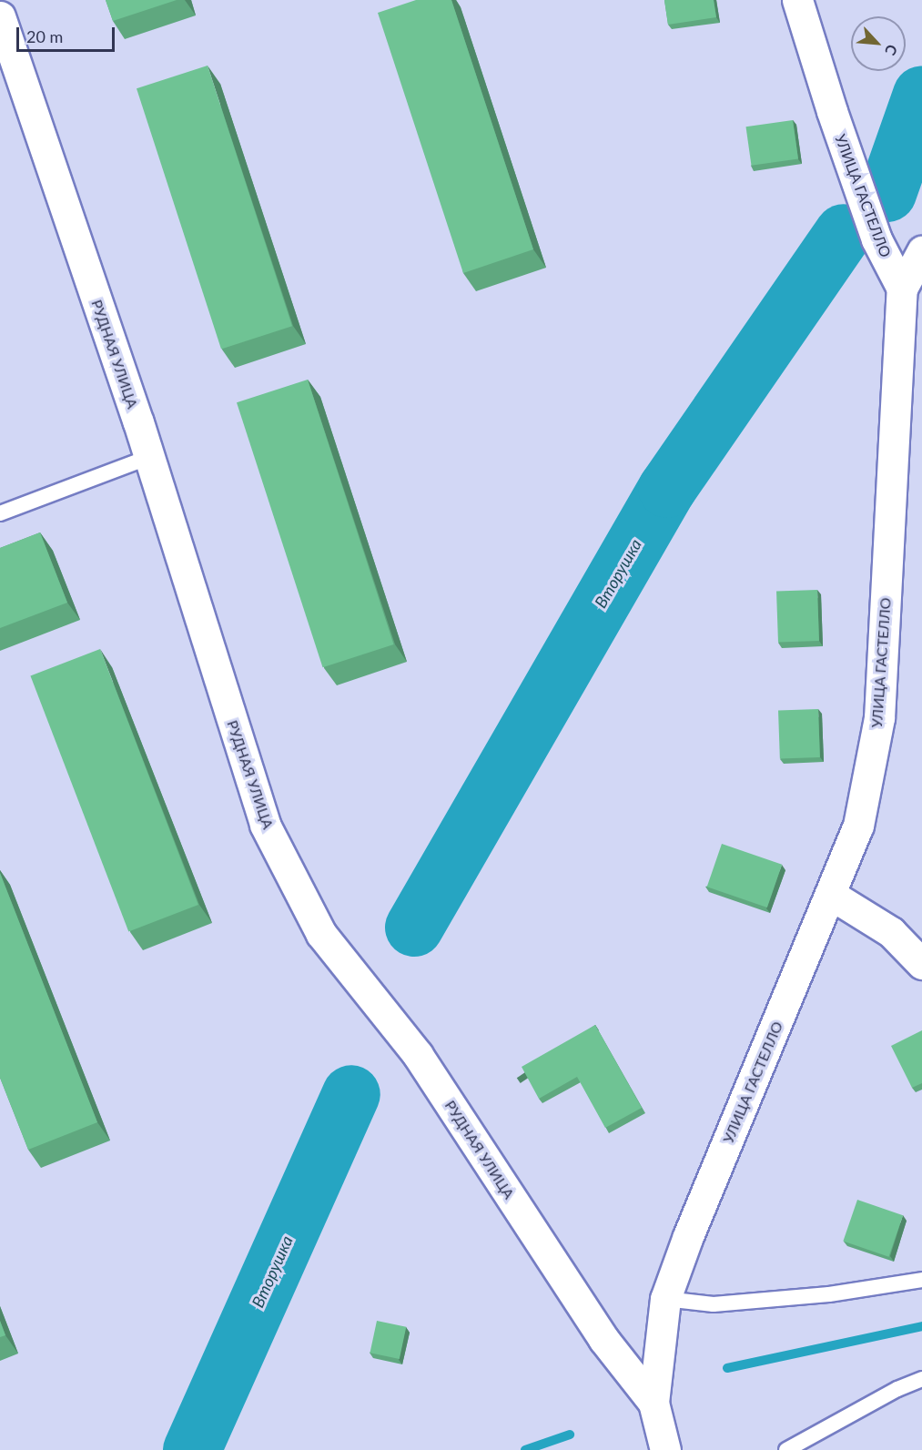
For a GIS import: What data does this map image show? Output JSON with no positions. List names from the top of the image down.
{
  "streets": {
    "street": ["УЛИЦА ГАСТЕЛЛО", "РУДНАЯ УЛИЦА"]
  },
  "crossings": [
    ["УЛИЦА ГАСТЕЛЛО", "РУДНАЯ УЛИЦА"]
  ],
  "water": ["Вторушка"],
  "scale_bar": "20 m",
  "north": "bottom right"
}
